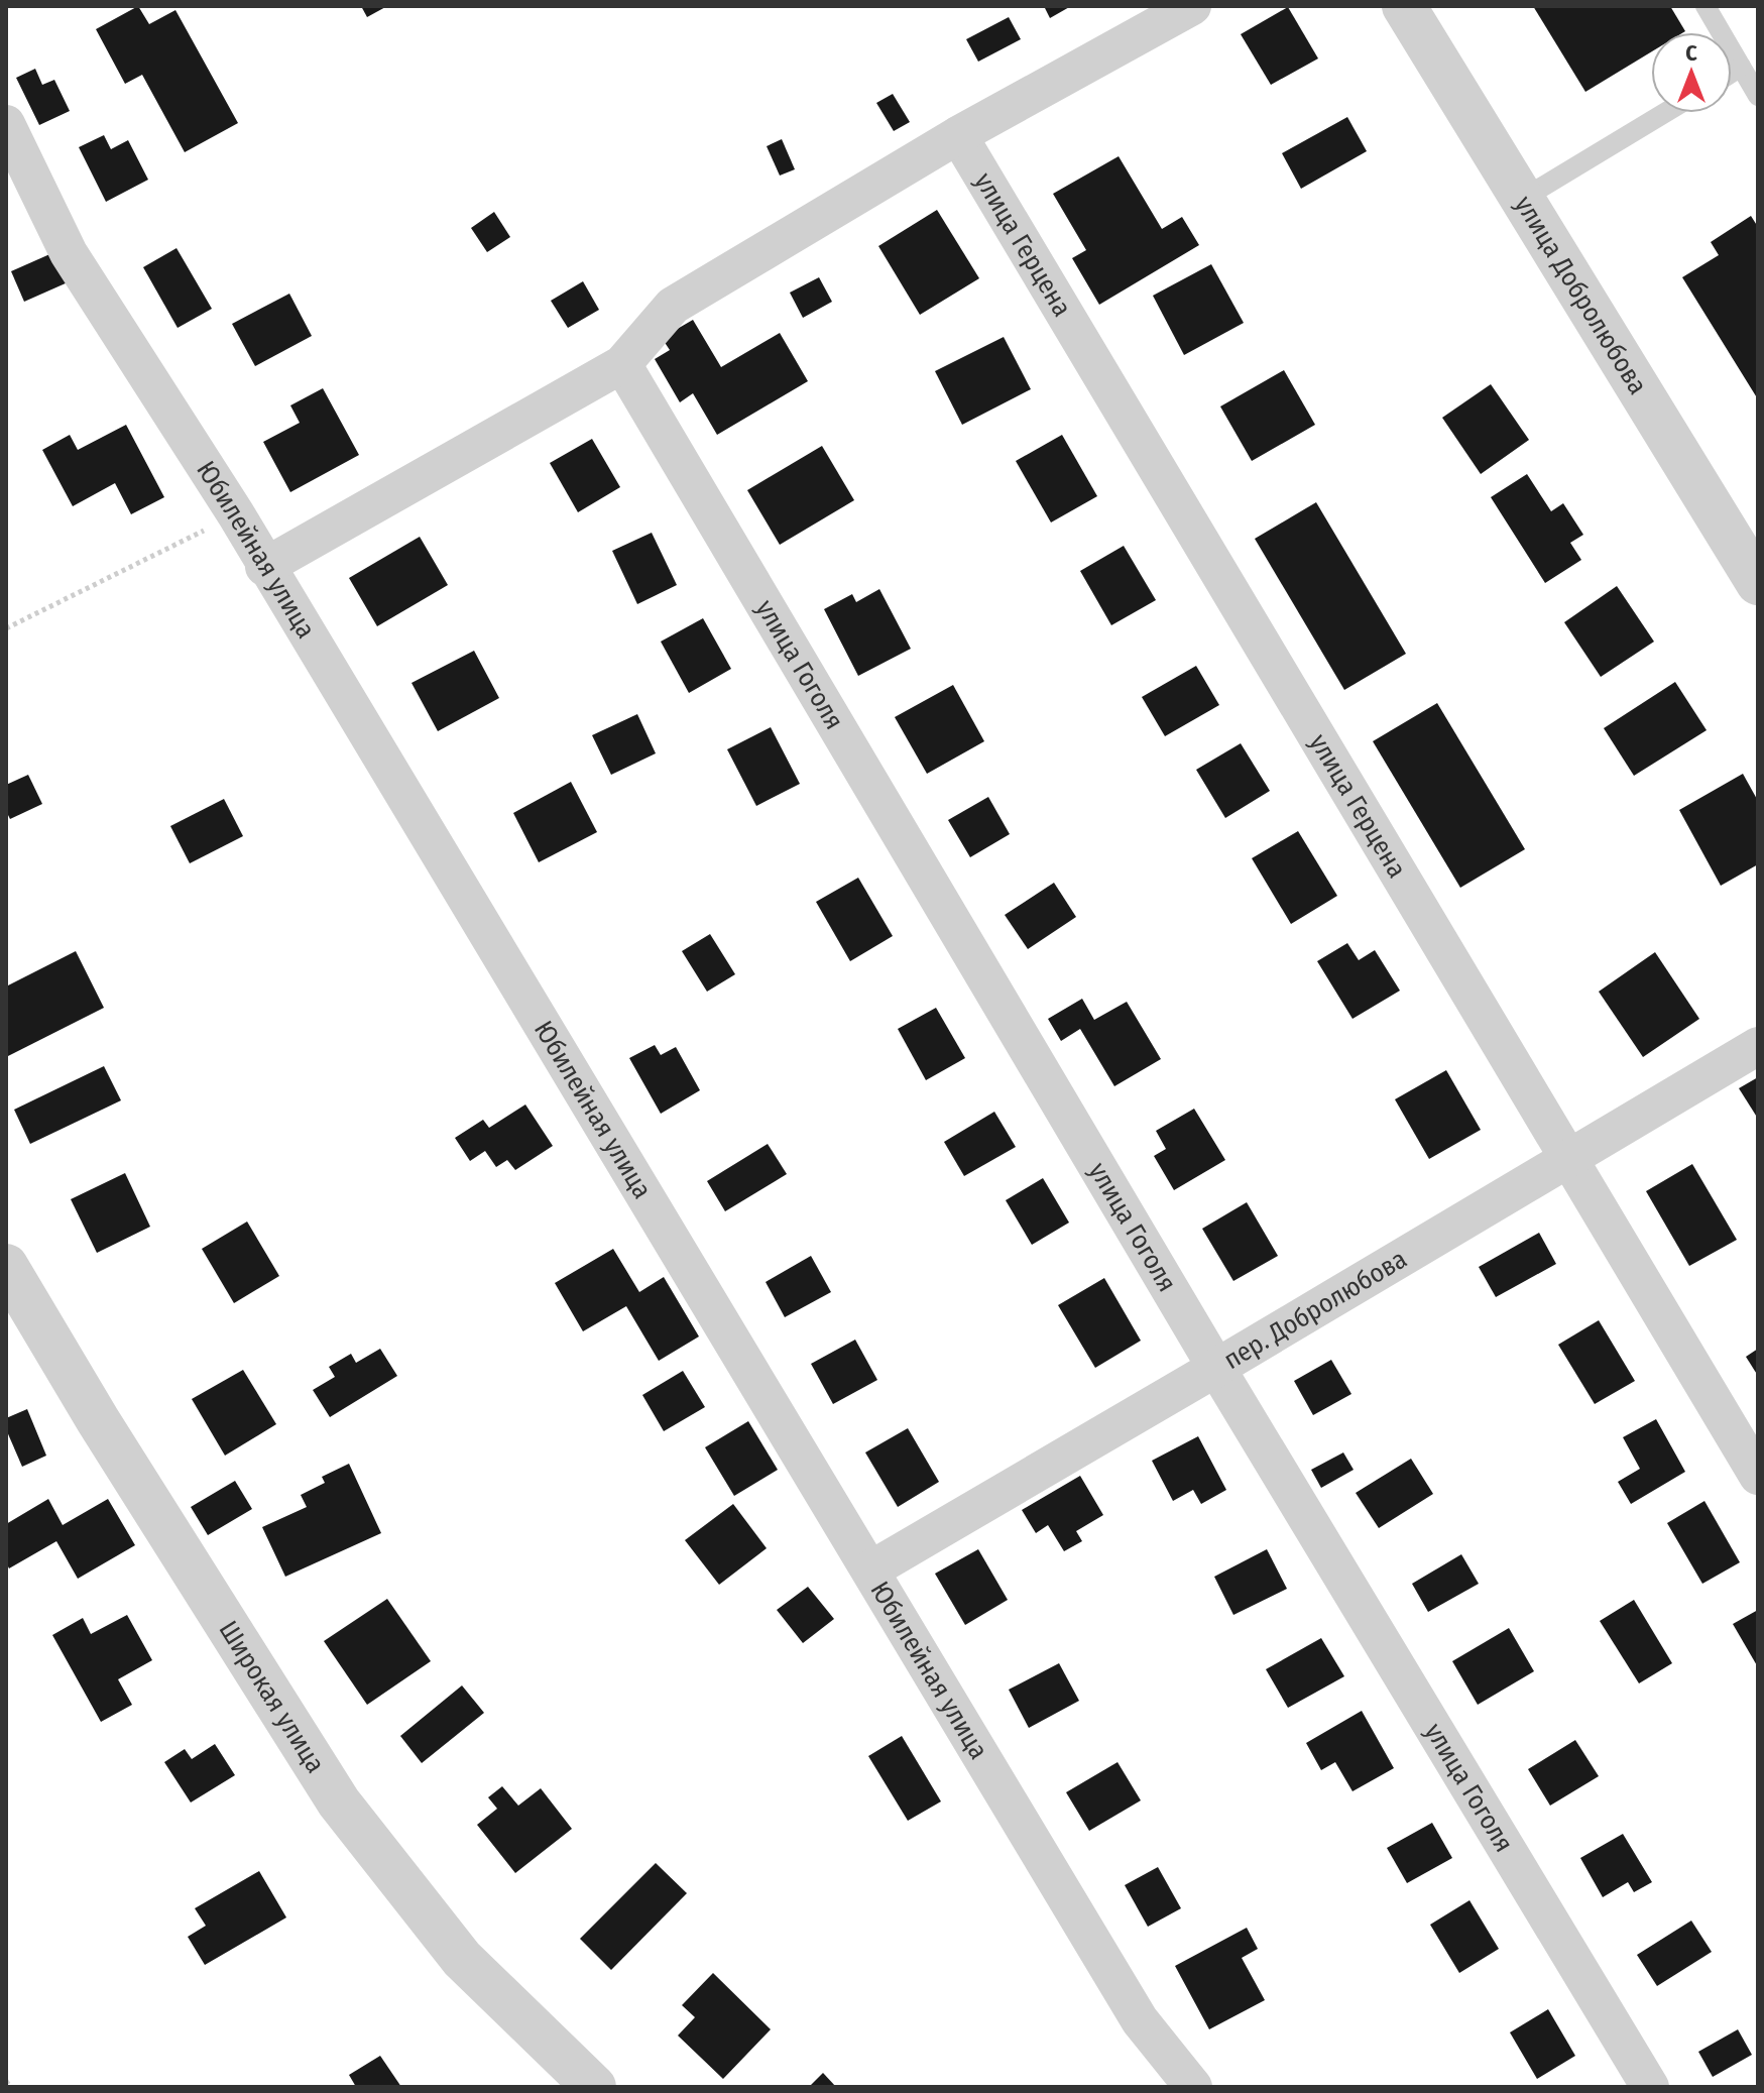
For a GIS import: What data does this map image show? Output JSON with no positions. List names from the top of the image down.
{
  "streets": {
    "street": [
      "улица Герцена",
      "улица Добролюбова",
      "Юбилейная улица",
      "улица Гоголя",
      "пер. Добролюбова",
      "Широкая улица"
    ]
  },
  "crossings": [
    ["улица Герцена", "пер. Добролюбова"],
    ["Юбилейная улица", "пер. Добролюбова"],
    ["улица Гоголя", "пер. Добролюбова"]
  ],
  "north": "top"
}
